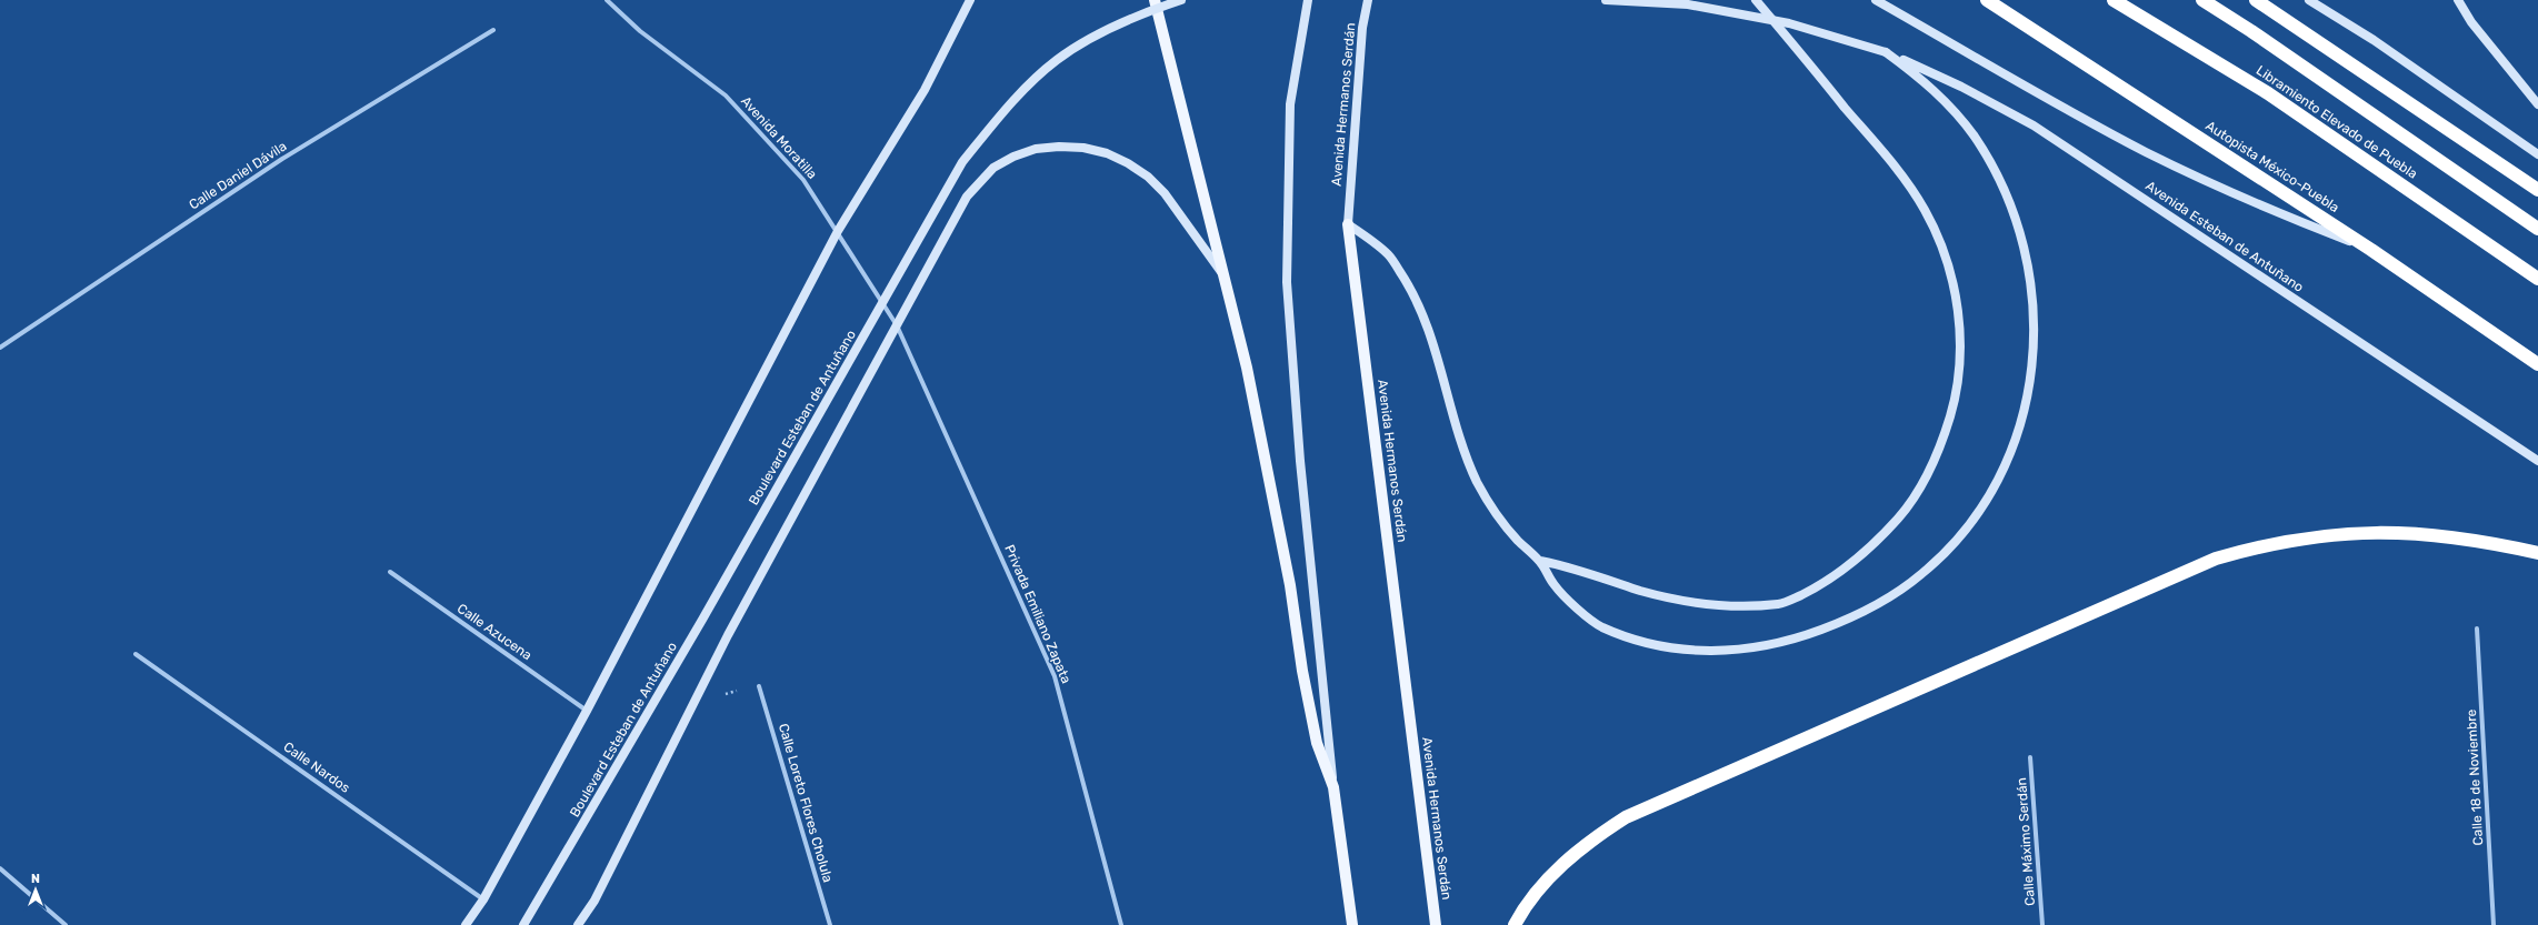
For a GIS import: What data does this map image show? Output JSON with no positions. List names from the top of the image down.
{
  "streets": {
    "highway": ["Libramiento Elevado de Puebla", "Autopista México-Puebla"],
    "main road": ["Avenida Hermanos Serdán"],
    "street": [
      "Avenida Moratilla",
      "Calle Daniel Dávila",
      "Avenida Esteban de Antuñano",
      "Boulevard Esteban de Antuñano",
      "Privada Emiliano Zapata",
      "Calle Azucena",
      "Calle Nardos",
      "Calle 18 de Noviembre",
      "Calle Loreto Flores Cholula",
      "Calle Máximo Serdán"
    ]
  },
  "crossings": [
    ["Avenida Moratilla", "Privada Emiliano Zapata"]
  ],
  "north": "top"
}
